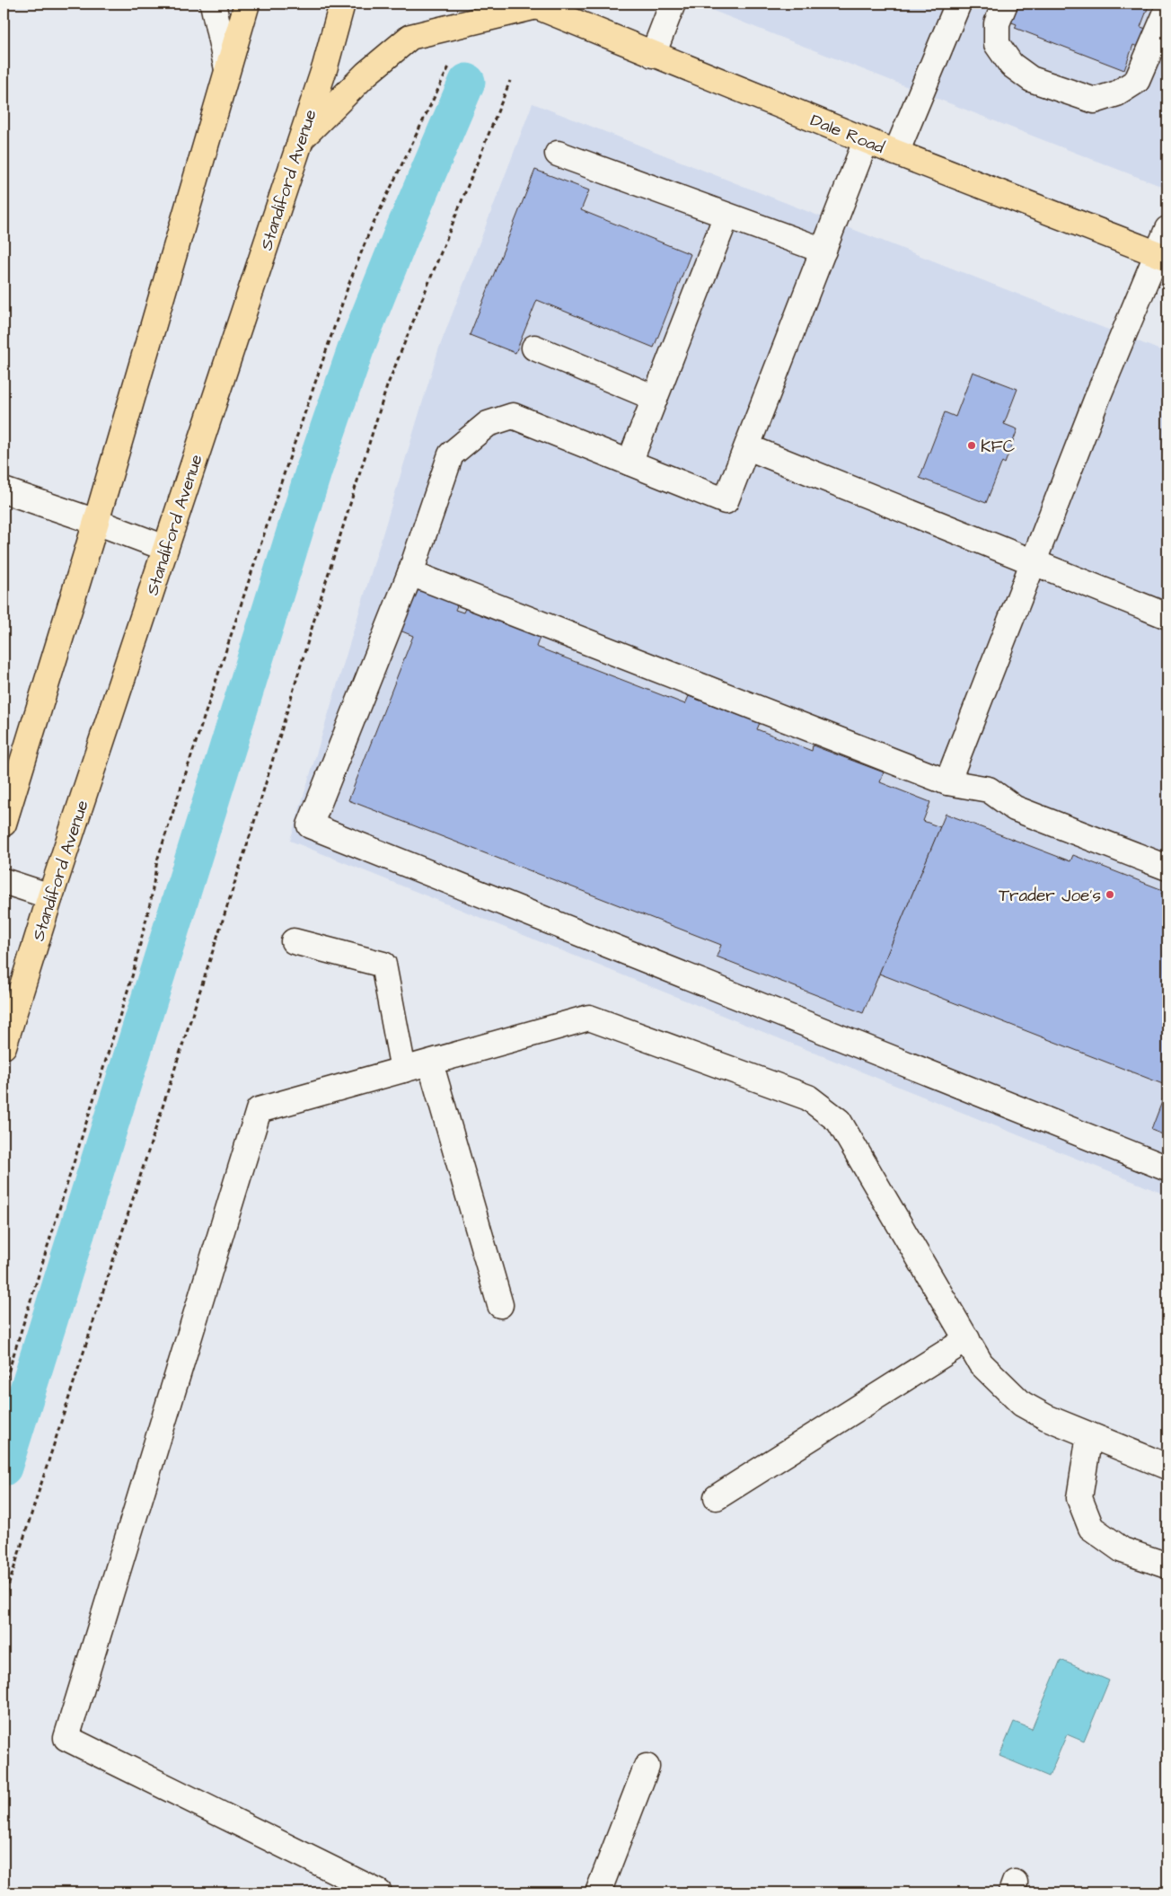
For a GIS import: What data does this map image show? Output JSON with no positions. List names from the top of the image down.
{
  "streets": {
    "main road": ["Dale Road", "Standiford Avenue"]
  },
  "places": ["KFC", "Trader Joe's"]
}
